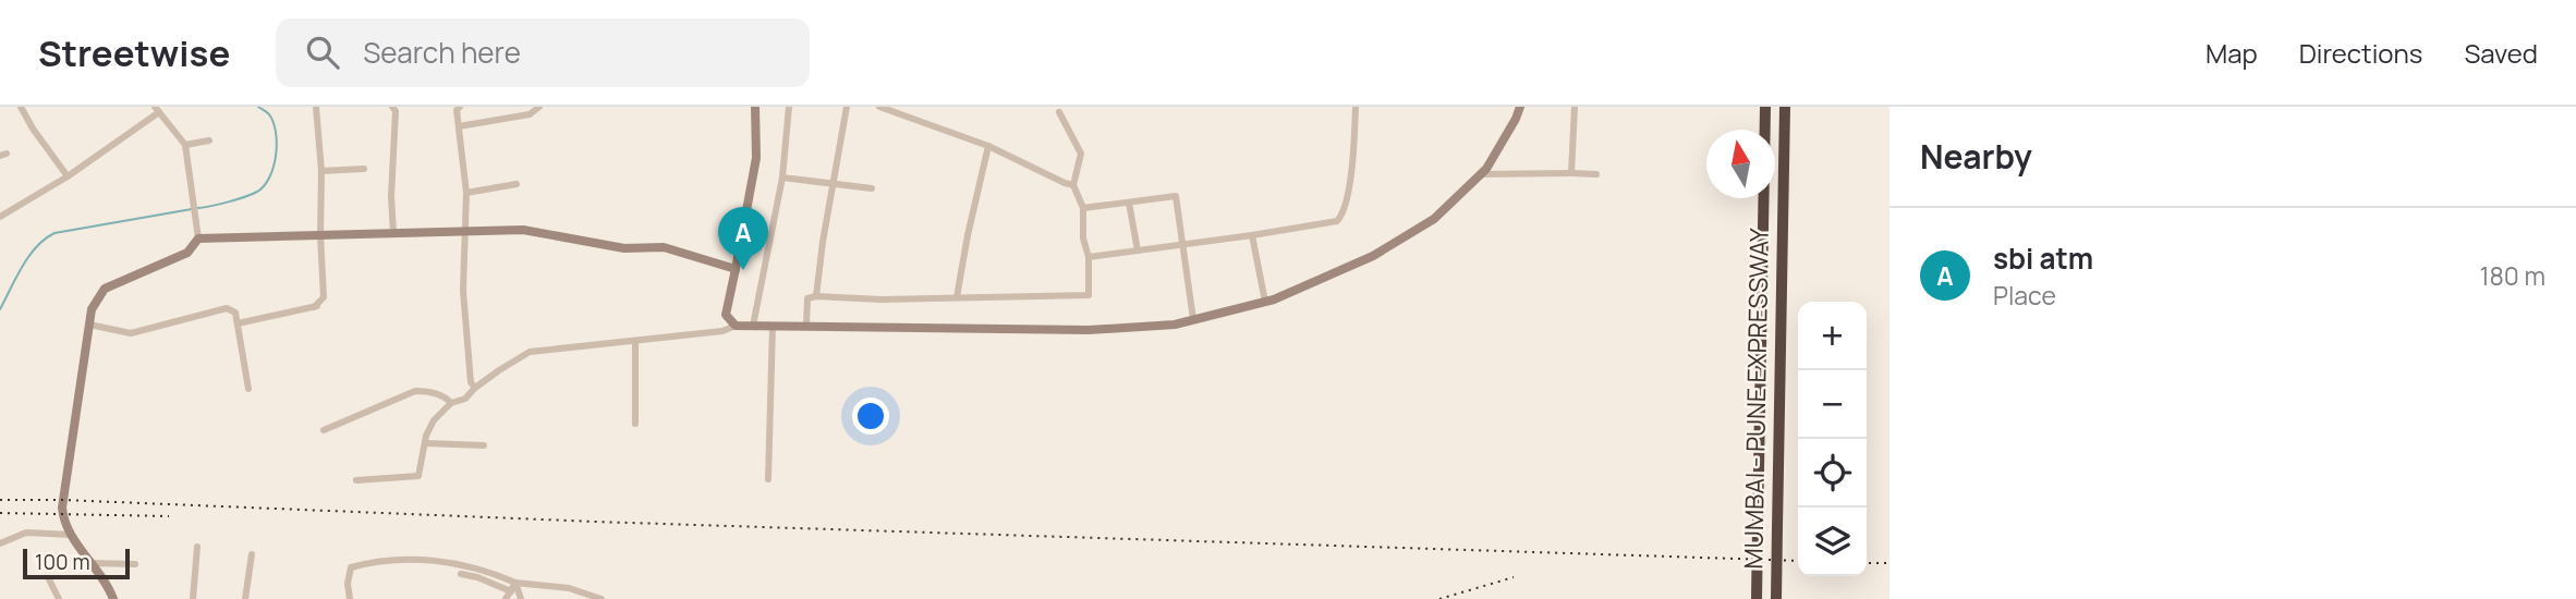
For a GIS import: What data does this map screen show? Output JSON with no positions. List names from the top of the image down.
{
  "streets": {
    "highway": ["MUMBAI - PUNE EXPRESSWAY"]
  },
  "scale_bar": "100 m",
  "north": "top",
  "page": {
    "header": "Streetwise",
    "search": "Search here",
    "nav": ["Map", "Directions", "Saved"],
    "heading": "Nearby",
    "list": [
      {
        "mark": "A",
        "name": "sbi atm",
        "note": "Place",
        "value": "180 m"
      }
    ],
    "pins": "A",
    "map_buttons": ["+", "−"],
    "scale": "100 m"
  }
}
